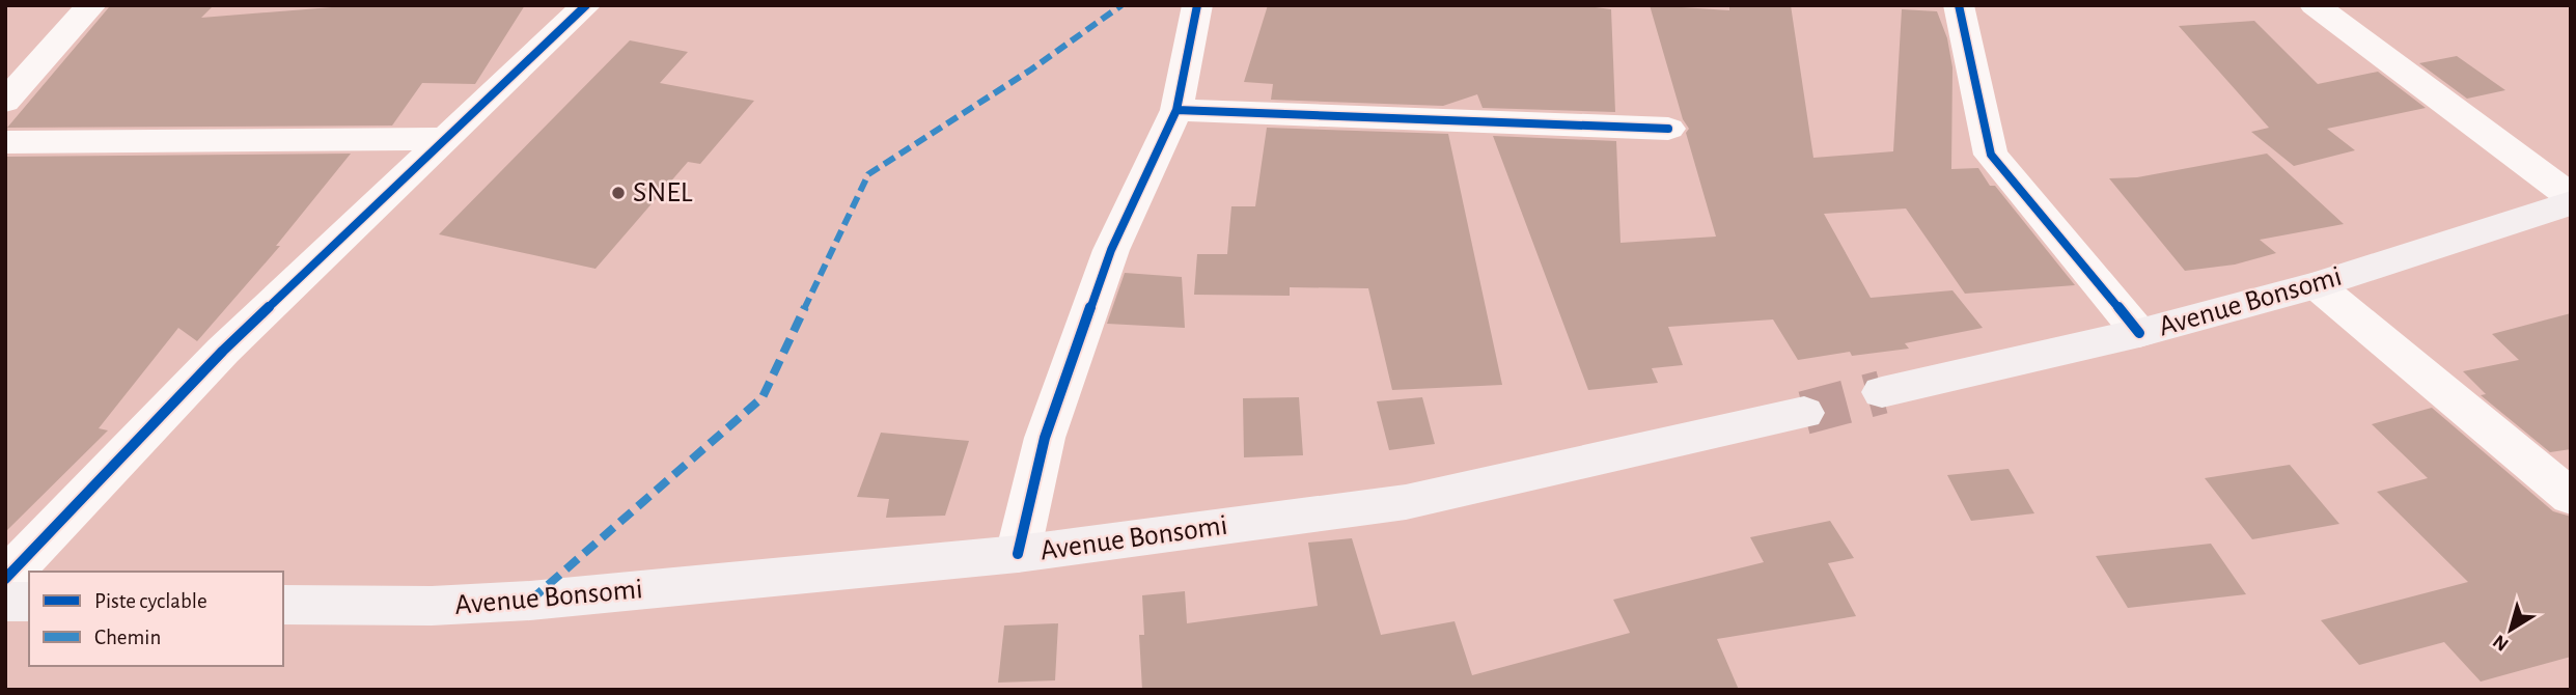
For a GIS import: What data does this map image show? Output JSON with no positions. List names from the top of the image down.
{
  "streets": {
    "main road": ["Avenue Bonsomi"]
  },
  "places": ["SNEL"],
  "legend": ["Piste cyclable", "Chemin"],
  "north": "bottom left"
}
